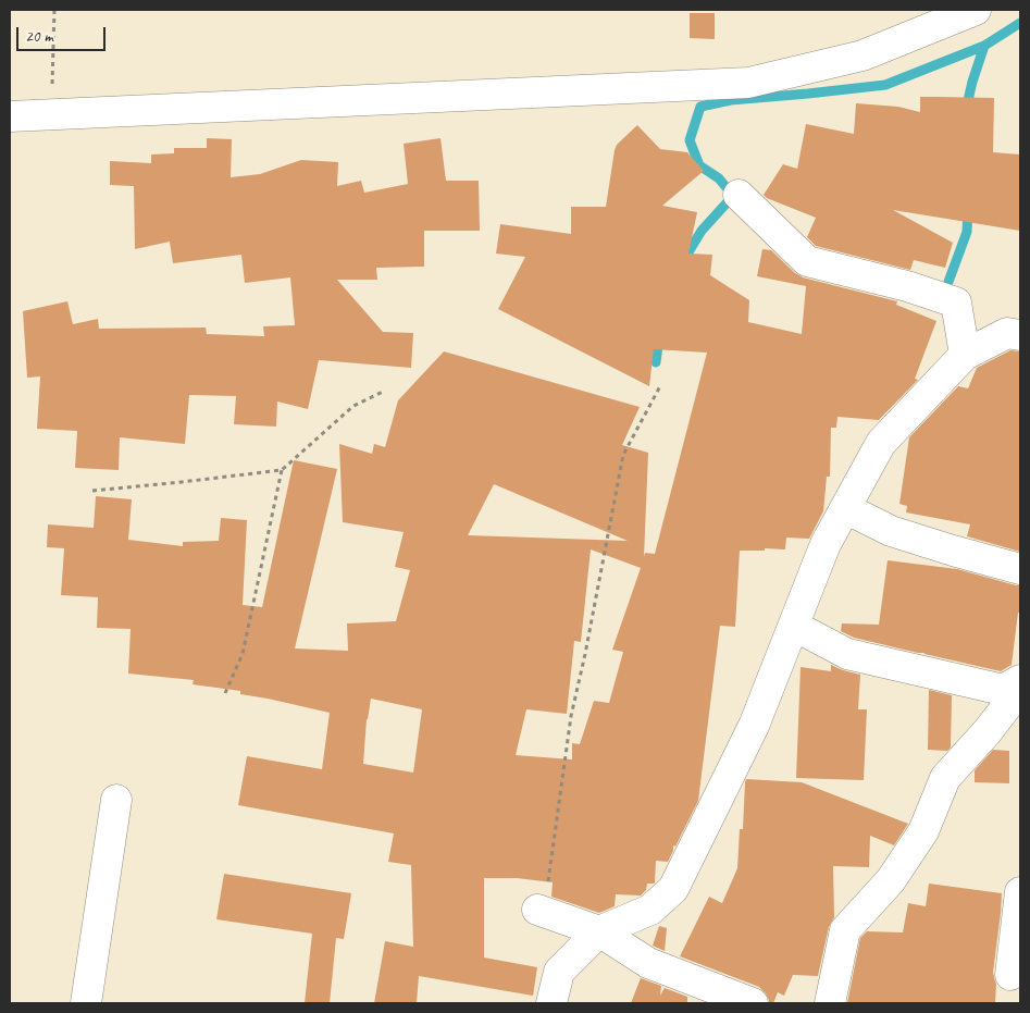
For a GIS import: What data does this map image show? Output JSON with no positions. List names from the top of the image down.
{
  "scale_bar": "20 m"
}
